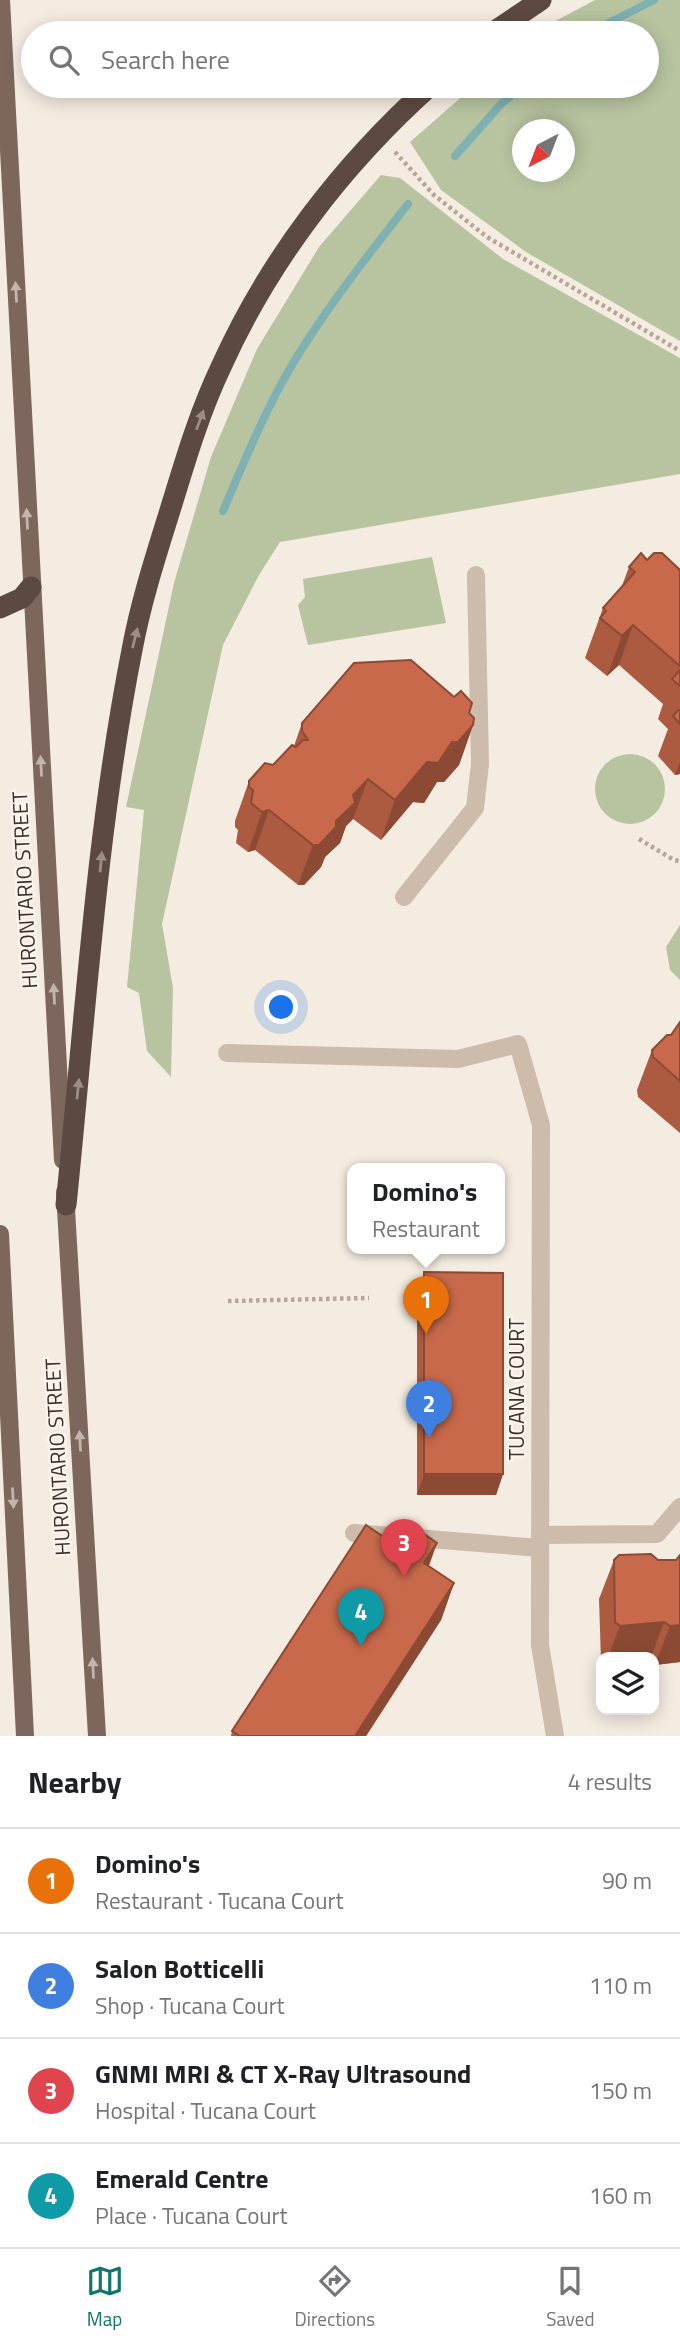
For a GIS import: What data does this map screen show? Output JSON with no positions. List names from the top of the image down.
{
  "streets": {
    "main road": ["HURONTARIO STREET"],
    "street": ["TUCANA COURT"]
  },
  "one_way": ["HURONTARIO STREET"],
  "north": "bottom left",
  "page": {
    "search": "Search here",
    "popup": ["Domino's", "Restaurant"],
    "pins": [
      "1",
      "2",
      "3",
      "4"
    ],
    "heading": ["Nearby", "4 results"],
    "list": [
      {
        "mark": "1",
        "name": "Domino's",
        "note": "Restaurant · Tucana Court",
        "value": "90 m"
      },
      {
        "mark": "2",
        "name": "Salon Botticelli",
        "note": "Shop · Tucana Court",
        "value": "110 m"
      },
      {
        "mark": "3",
        "name": "GNMI MRI & CT X-Ray Ultrasound",
        "note": "Hospital · Tucana Court",
        "value": "150 m"
      },
      {
        "mark": "4",
        "name": "Emerald Centre",
        "note": "Place · Tucana Court",
        "value": "160 m"
      }
    ],
    "nav": ["Map", "Directions", "Saved"]
  }
}
